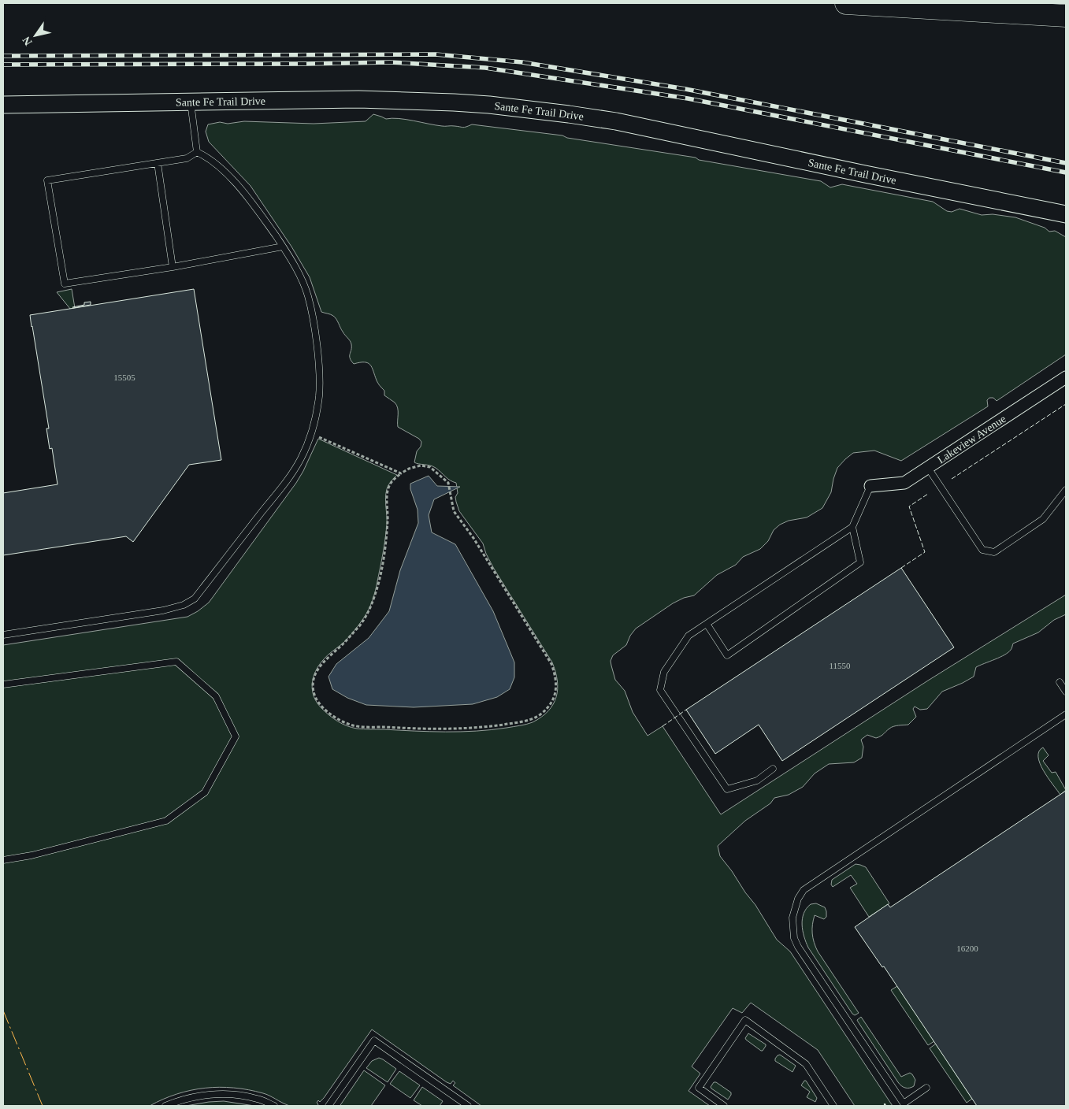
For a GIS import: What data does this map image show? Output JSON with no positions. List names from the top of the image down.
{
  "streets": {
    "main road": ["Sante Fe Trail Drive"],
    "street": ["Lakeview Avenue"]
  },
  "house_numbers": ["15505", "11550", "16200"],
  "north": "bottom left"
}
